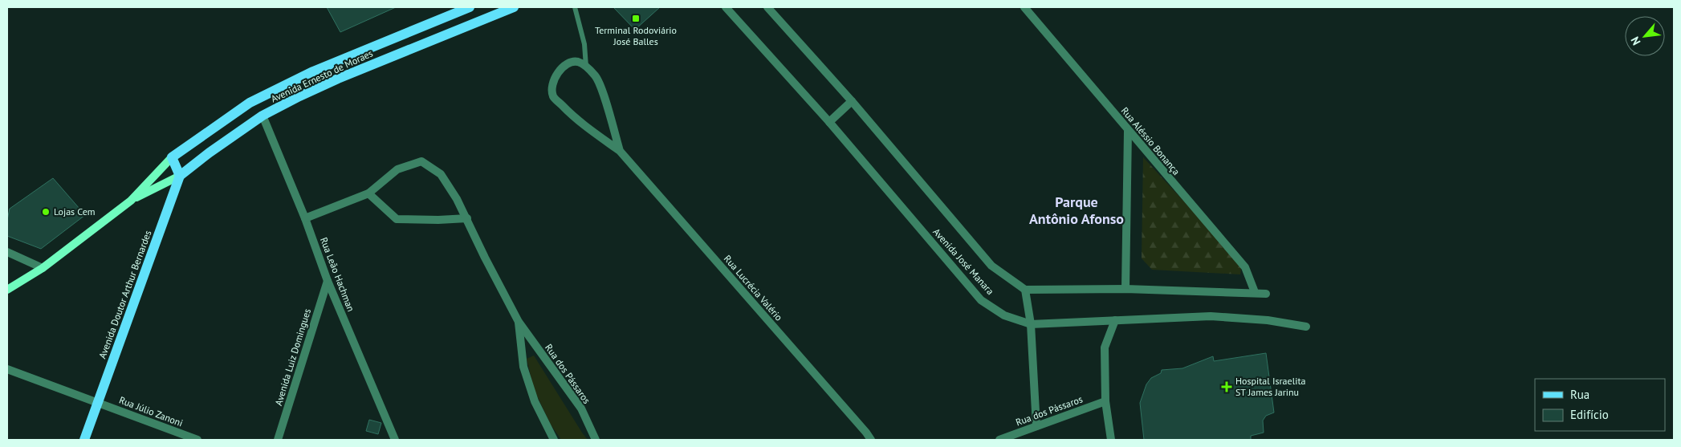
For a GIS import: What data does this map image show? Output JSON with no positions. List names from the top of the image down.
{
  "streets": {
    "main road": ["Avenida Ernesto de Moraes", "Avenida Doutor Arthur Bernardes"],
    "street": [
      "Rua Aléssio Bonança",
      "Avenida José Manara",
      "Rua Leão Hachman",
      "Rua Lucrécia Valério",
      "Avenida Luiz Domingues",
      "Rua dos Pássaros",
      "Rua Júlio Zanoni"
    ]
  },
  "crossings": [
    ["Avenida Ernesto de Moraes", "Rua Leão Hachman"],
    ["Avenida Ernesto de Moraes", "Avenida Doutor Arthur Bernardes"],
    ["Rua Leão Hachman", "Avenida Luiz Domingues"],
    ["Rua Leão Hachman", "Rua dos Pássaros"],
    ["Avenida Doutor Arthur Bernardes", "Rua Júlio Zanoni"]
  ],
  "districts": ["Parque Antônio Afonso"],
  "places": {
    "transit": ["Terminal Rodoviário José Balles"],
    "other": ["Lojas Cem"],
    "health": ["Hospital Israelita ST James Jarinu"]
  },
  "legend": ["Rua", "Edifício"],
  "north": "bottom left"
}
